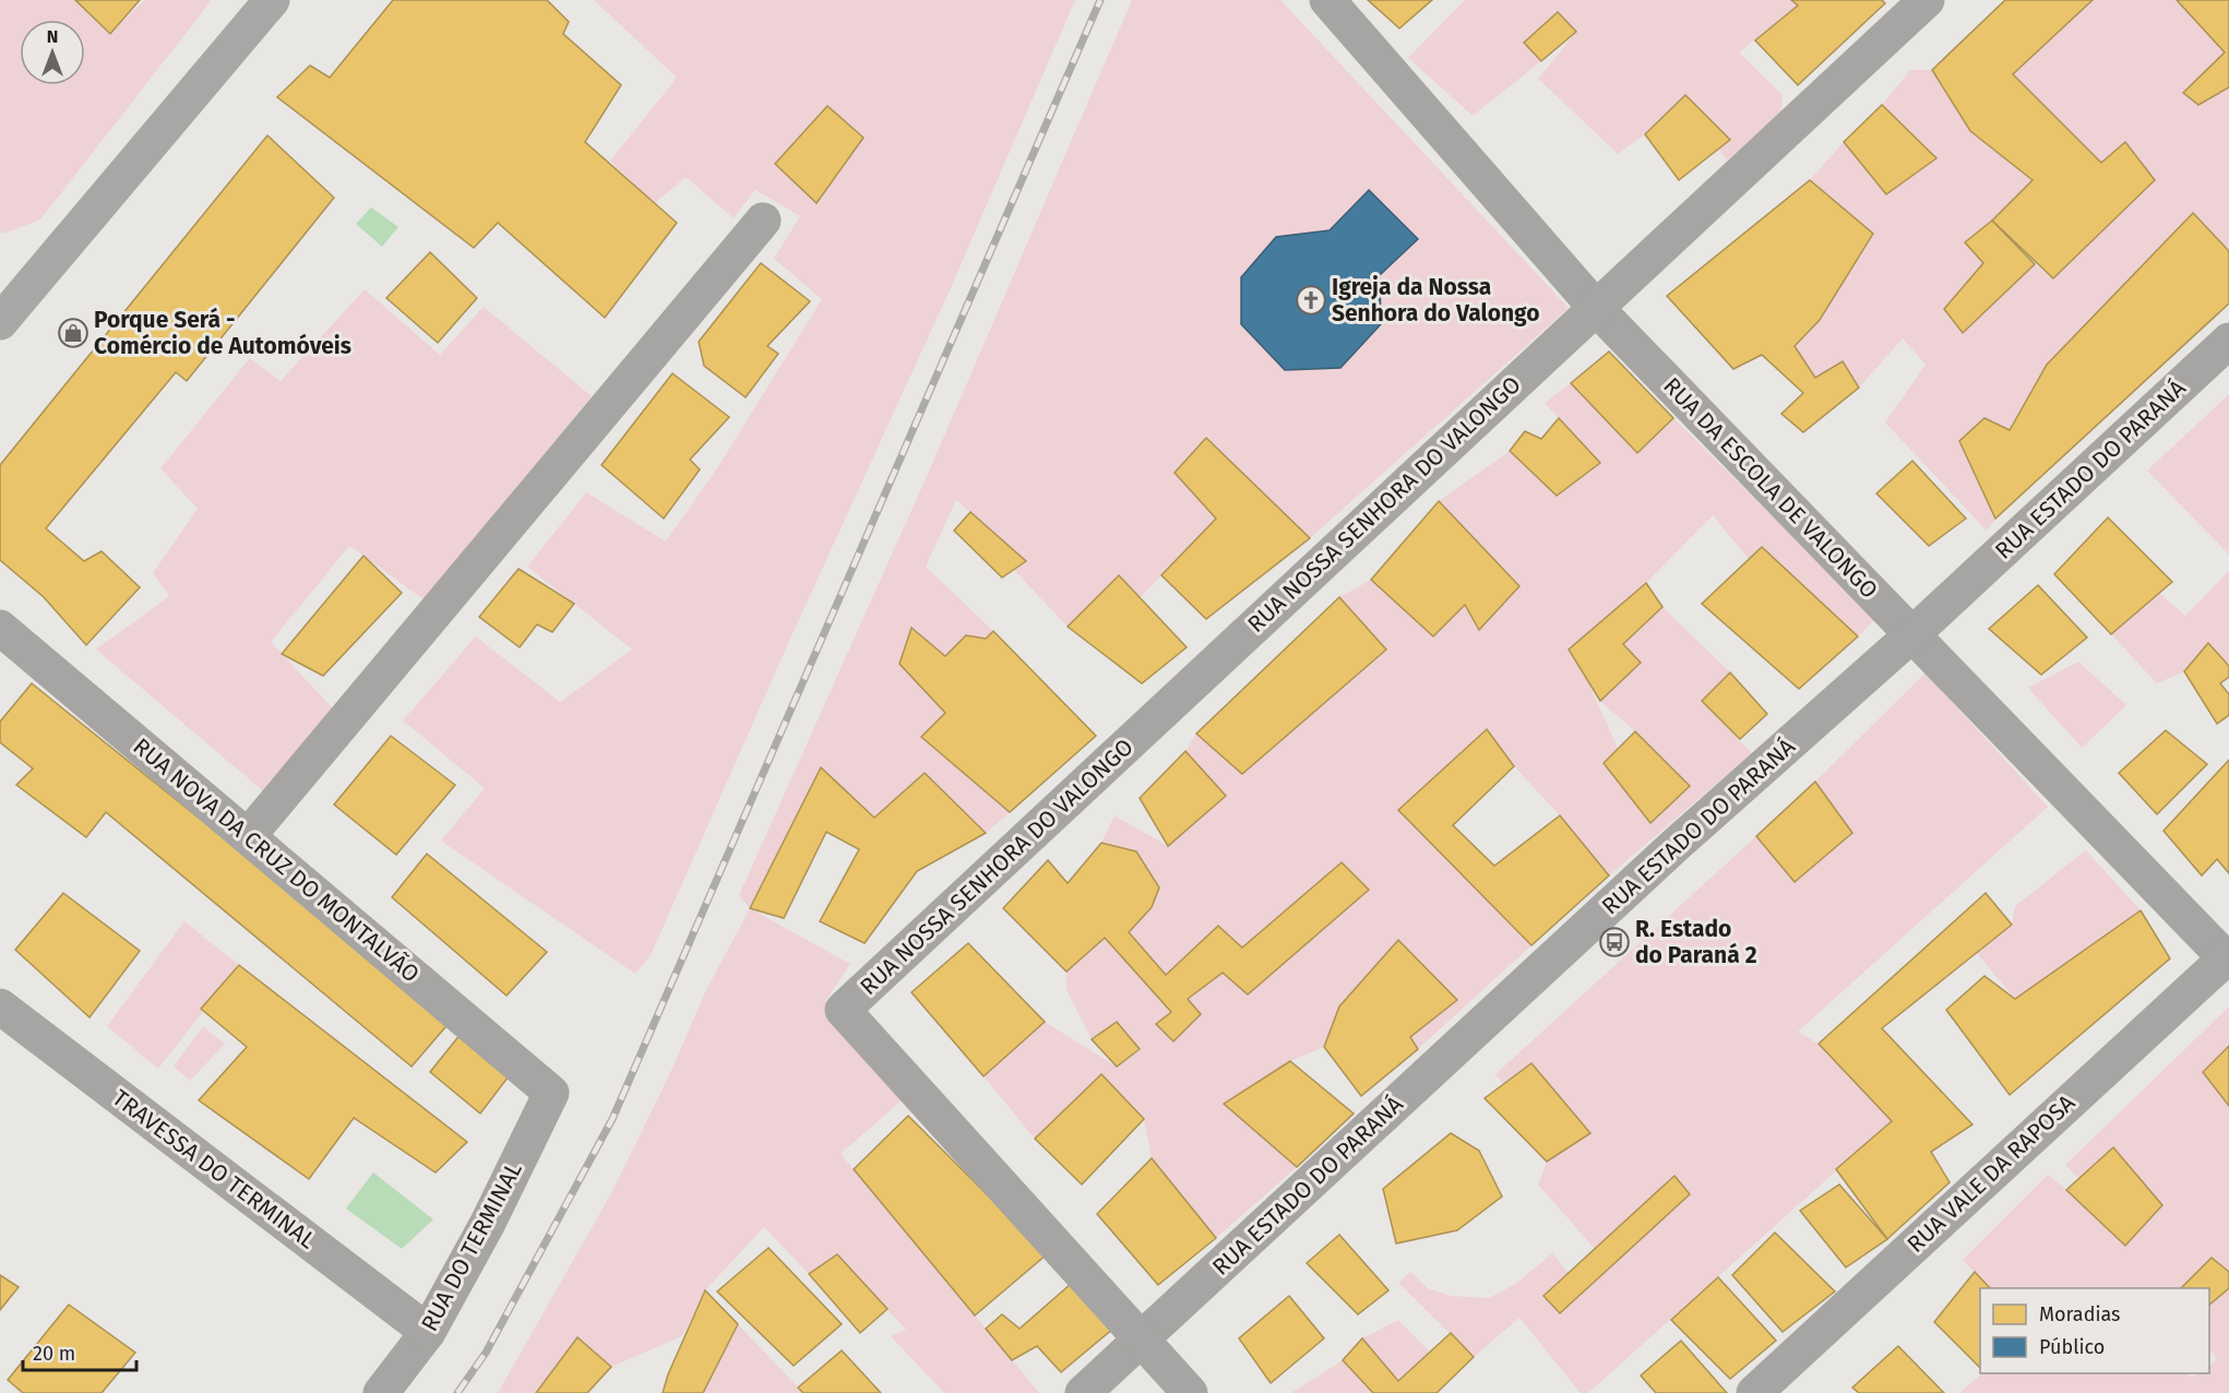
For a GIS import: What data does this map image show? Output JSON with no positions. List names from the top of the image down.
{
  "streets": {
    "street": [
      "RUA ESTADO DO PARANÁ",
      "RUA DA ESCOLA DE VALONGO",
      "RUA NOSSA SENHORA DO VALONGO",
      "RUA NOVA DA CRUZ DO MONTALVÃO",
      "TRAVESSA DO TERMINAL",
      "RUA VALE DA RAPOSA",
      "RUA DO TERMINAL"
    ]
  },
  "crossings": [
    ["RUA ESTADO DO PARANÁ", "RUA DA ESCOLA DE VALONGO"],
    ["RUA ESTADO DO PARANÁ", "RUA NOSSA SENHORA DO VALONGO"],
    ["RUA DA ESCOLA DE VALONGO", "RUA NOSSA SENHORA DO VALONGO"],
    ["RUA DA ESCOLA DE VALONGO", "RUA VALE DA RAPOSA"],
    ["RUA NOVA DA CRUZ DO MONTALVÃO", "RUA DO TERMINAL"],
    ["TRAVESSA DO TERMINAL", "RUA DO TERMINAL"]
  ],
  "places": {
    "church": ["Igreja da Nossa Senhora do Valongo"],
    "shop": ["Porque Será - Comércio de Automóveis"],
    "bus stop": ["R. Estado do Paraná 2"]
  },
  "legend": ["Moradias", "Público"],
  "scale_bar": "20 m",
  "north": "top"
}
